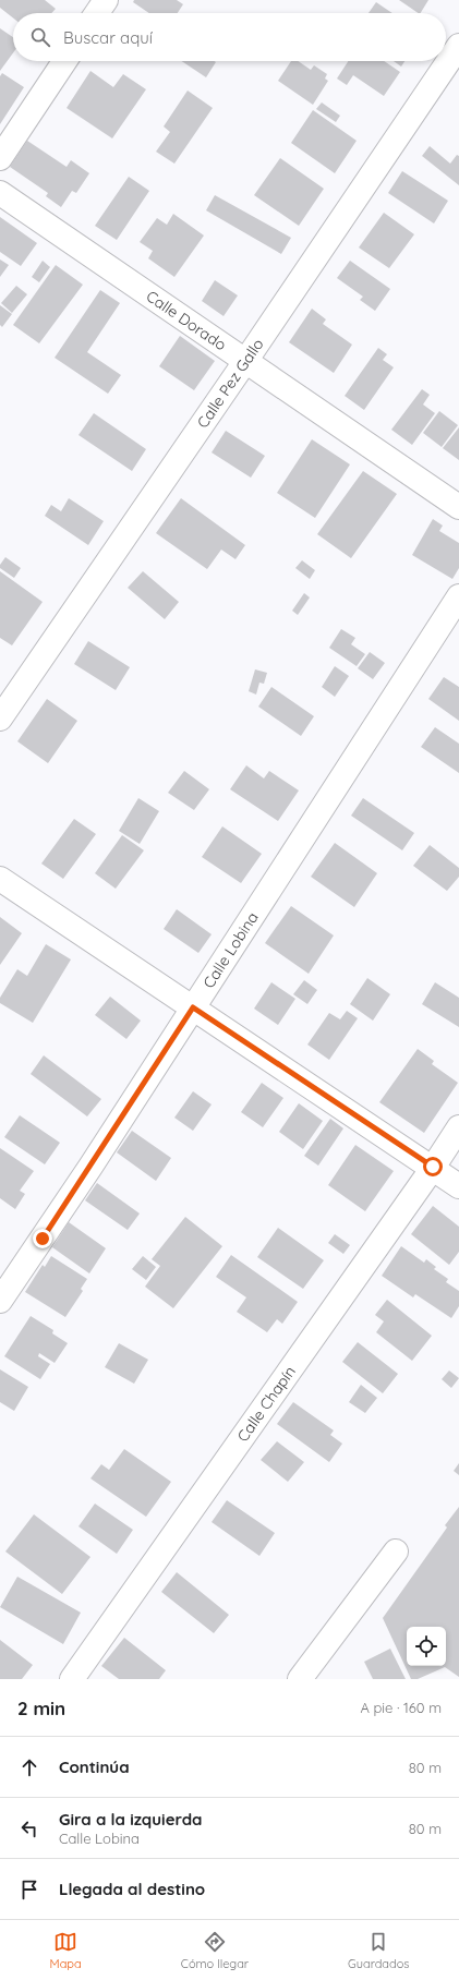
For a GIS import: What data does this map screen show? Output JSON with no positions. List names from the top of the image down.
{
  "streets": {
    "street": [
      "Calle Dorado",
      "Calle Pez Gallo",
      "Calle Lobina",
      "Calle Chapín"
    ]
  },
  "crossings": [
    ["Calle Dorado", "Calle Pez Gallo"]
  ],
  "page": {
    "search": "Buscar aquí",
    "heading": ["2 min", "A pie · 160 m"],
    "list": [
      ["Continúa", "80 m"],
      ["Gira a la izquierda", "Calle Lobina", "80 m"],
      "Llegada al destino"
    ],
    "nav": ["Mapa", "Cómo llegar", "Guardados"]
  }
}
